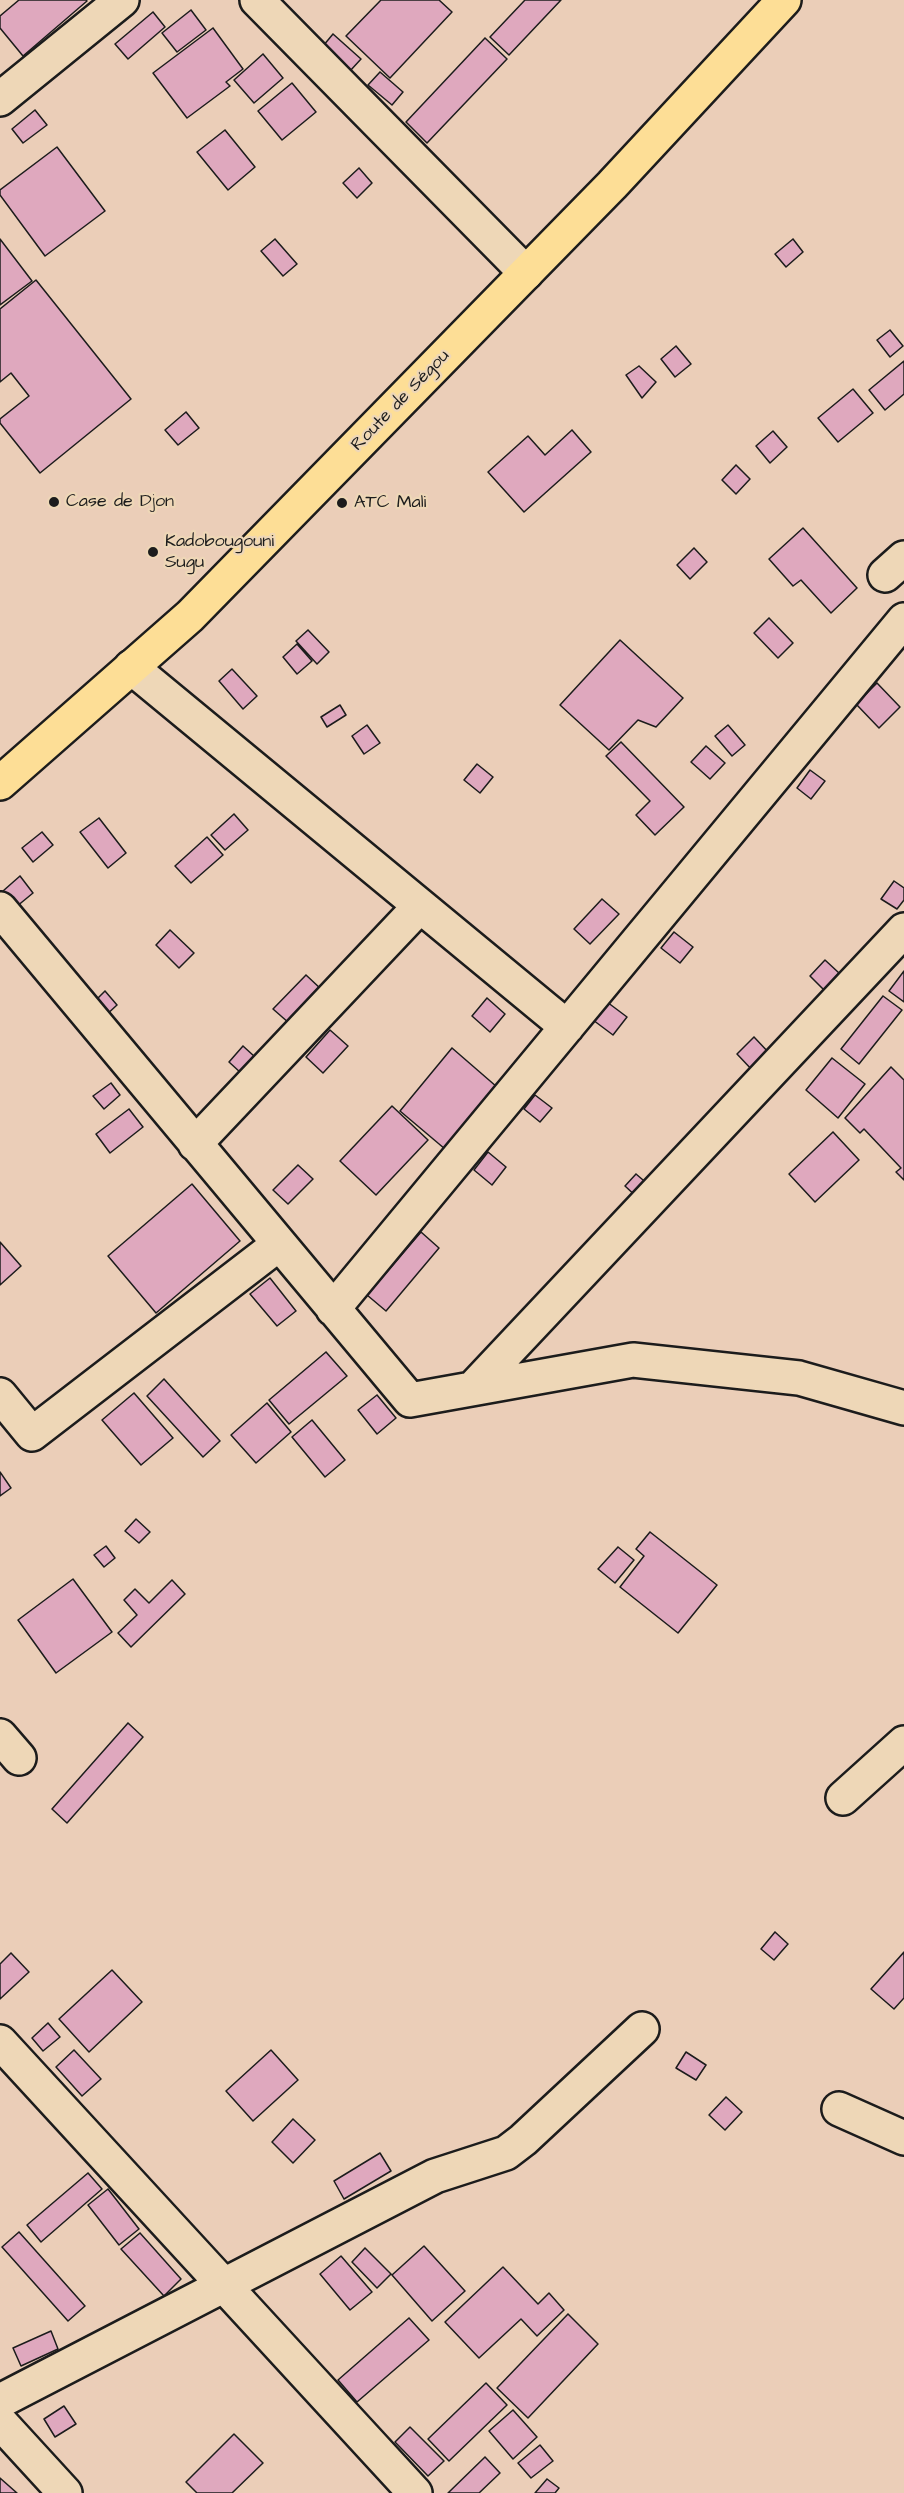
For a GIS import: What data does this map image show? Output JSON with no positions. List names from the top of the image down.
{
  "streets": {
    "highway": ["Route de Ségou"]
  },
  "places": ["Case de Djon", "ATC Mali", "Kadobougouni Sugu"]
}
